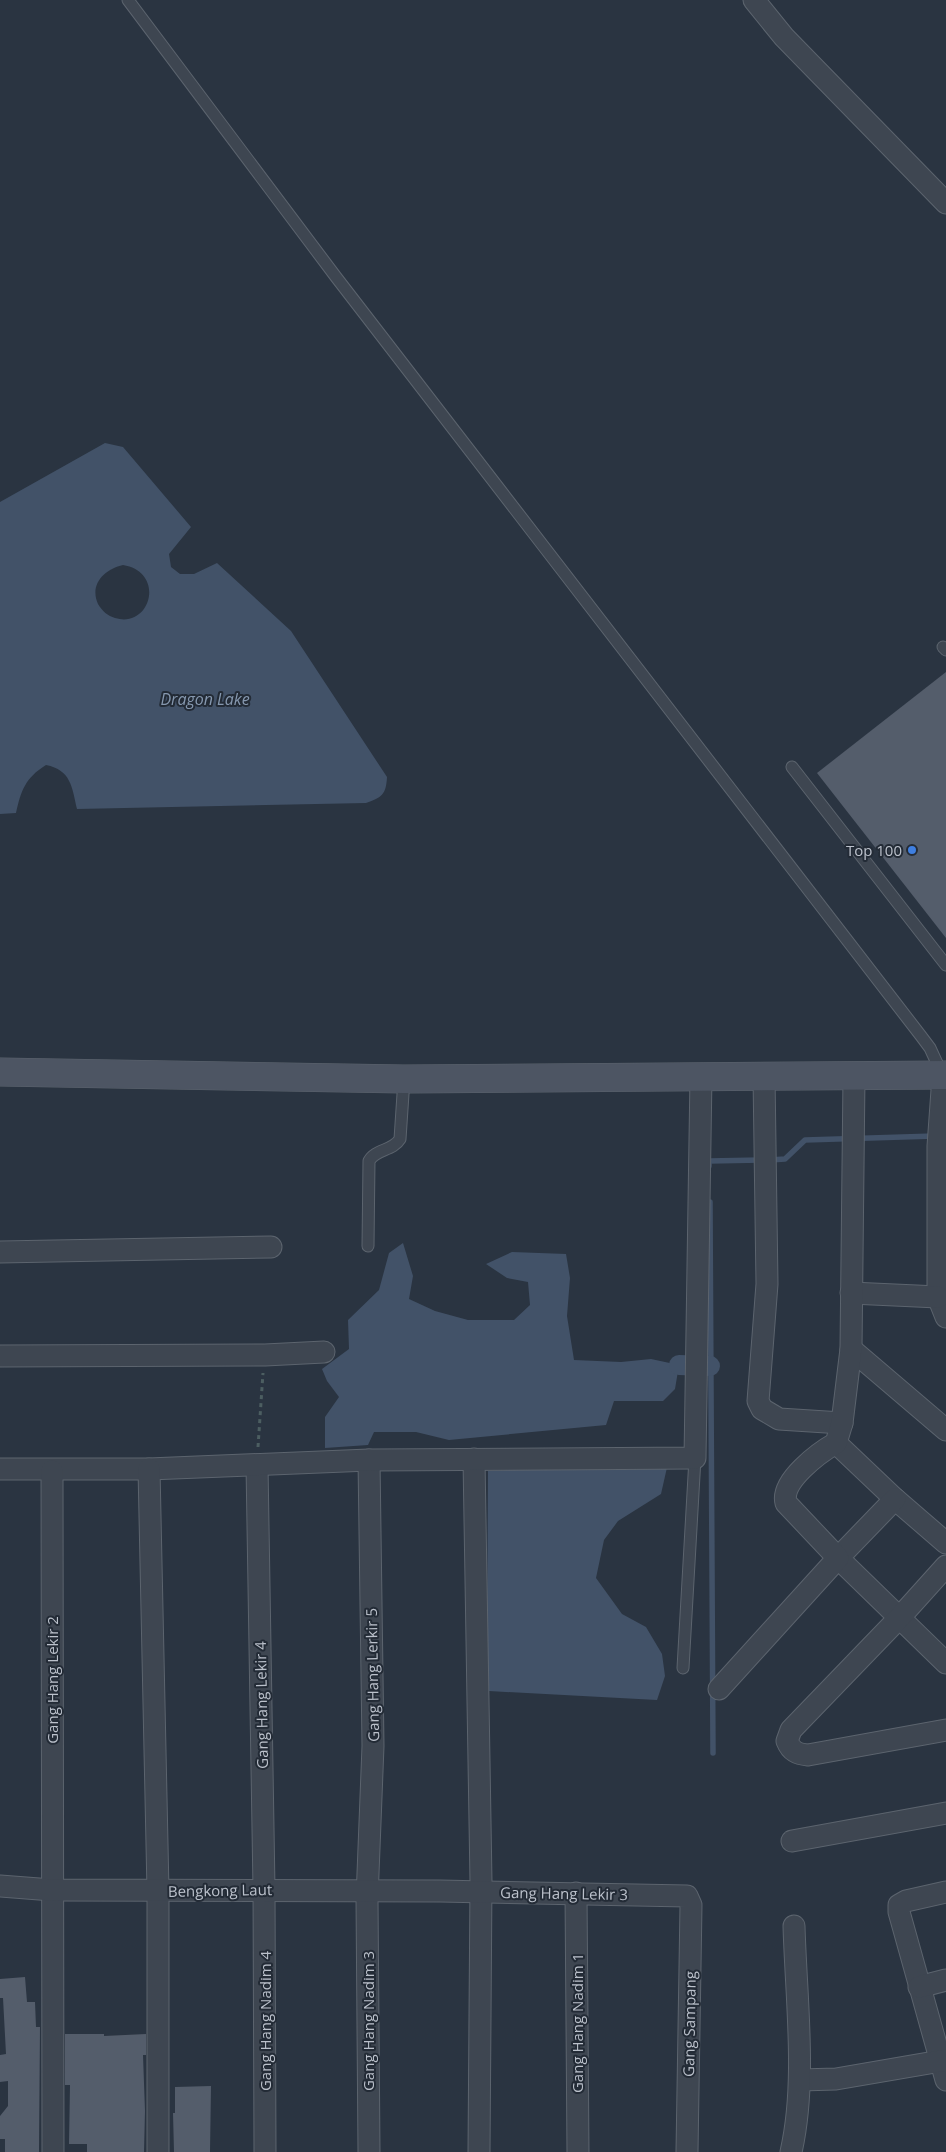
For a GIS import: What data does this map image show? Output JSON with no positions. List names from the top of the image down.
{
  "streets": {
    "street": [
      "Gang Hang Lerkir 5",
      "Gang Hang Lekir 2",
      "Gang Hang Lekir 4",
      "Bengkong Laut",
      "Gang Hang Lekir 3",
      "Gang Hang Nadim 4",
      "Gang Hang Nadim 3",
      "Gang Hang Nadim 1",
      "Gang Sampang"
    ]
  },
  "crossings": [
    ["Gang Hang Lerkir 5", "Bengkong Laut"],
    ["Gang Hang Lerkir 5", "Gang Hang Nadim 3"],
    ["Gang Hang Lekir 2", "Bengkong Laut"],
    ["Gang Hang Lekir 4", "Bengkong Laut"],
    ["Gang Hang Lekir 4", "Gang Hang Nadim 4"],
    ["Bengkong Laut", "Gang Hang Lekir 3"],
    ["Bengkong Laut", "Gang Hang Nadim 4"],
    ["Bengkong Laut", "Gang Hang Nadim 3"],
    ["Gang Hang Lekir 3", "Gang Hang Nadim 1"],
    ["Gang Hang Lekir 3", "Gang Sampang"]
  ],
  "water": ["Dragon Lake"],
  "places": ["Top 100"]
}
